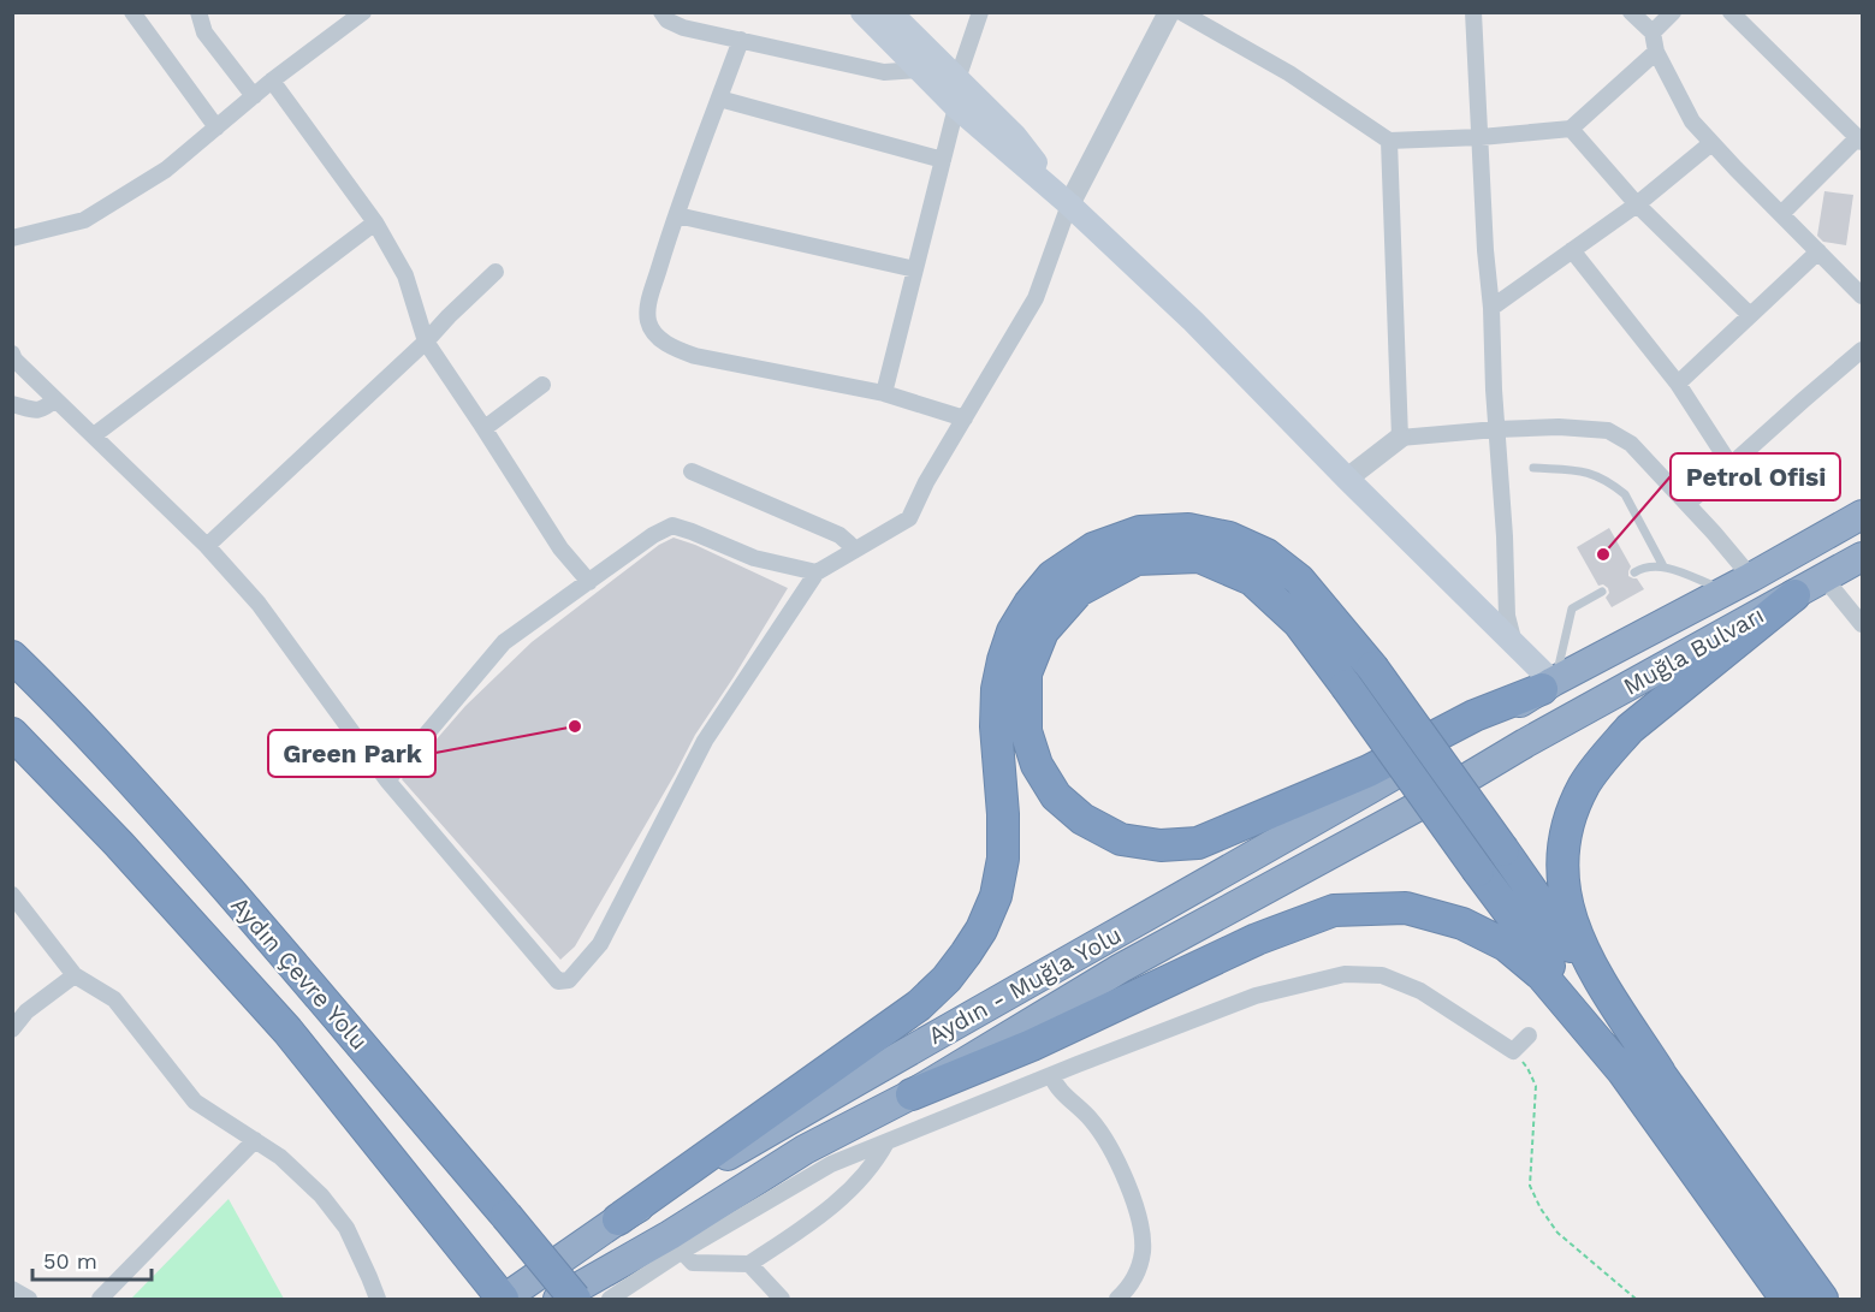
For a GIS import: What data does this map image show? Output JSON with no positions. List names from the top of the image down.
{
  "streets": {
    "highway": ["Muğla Bulvarı", "Aydın Çevre Yolu", "Aydın - Muğla Yolu"]
  },
  "crossings": [
    ["Muğla Bulvarı", "Aydın - Muğla Yolu"],
    ["Aydın Çevre Yolu", "Aydın - Muğla Yolu"]
  ],
  "places": ["Petrol Ofisi", "Green Park"],
  "scale_bar": "50 m"
}
